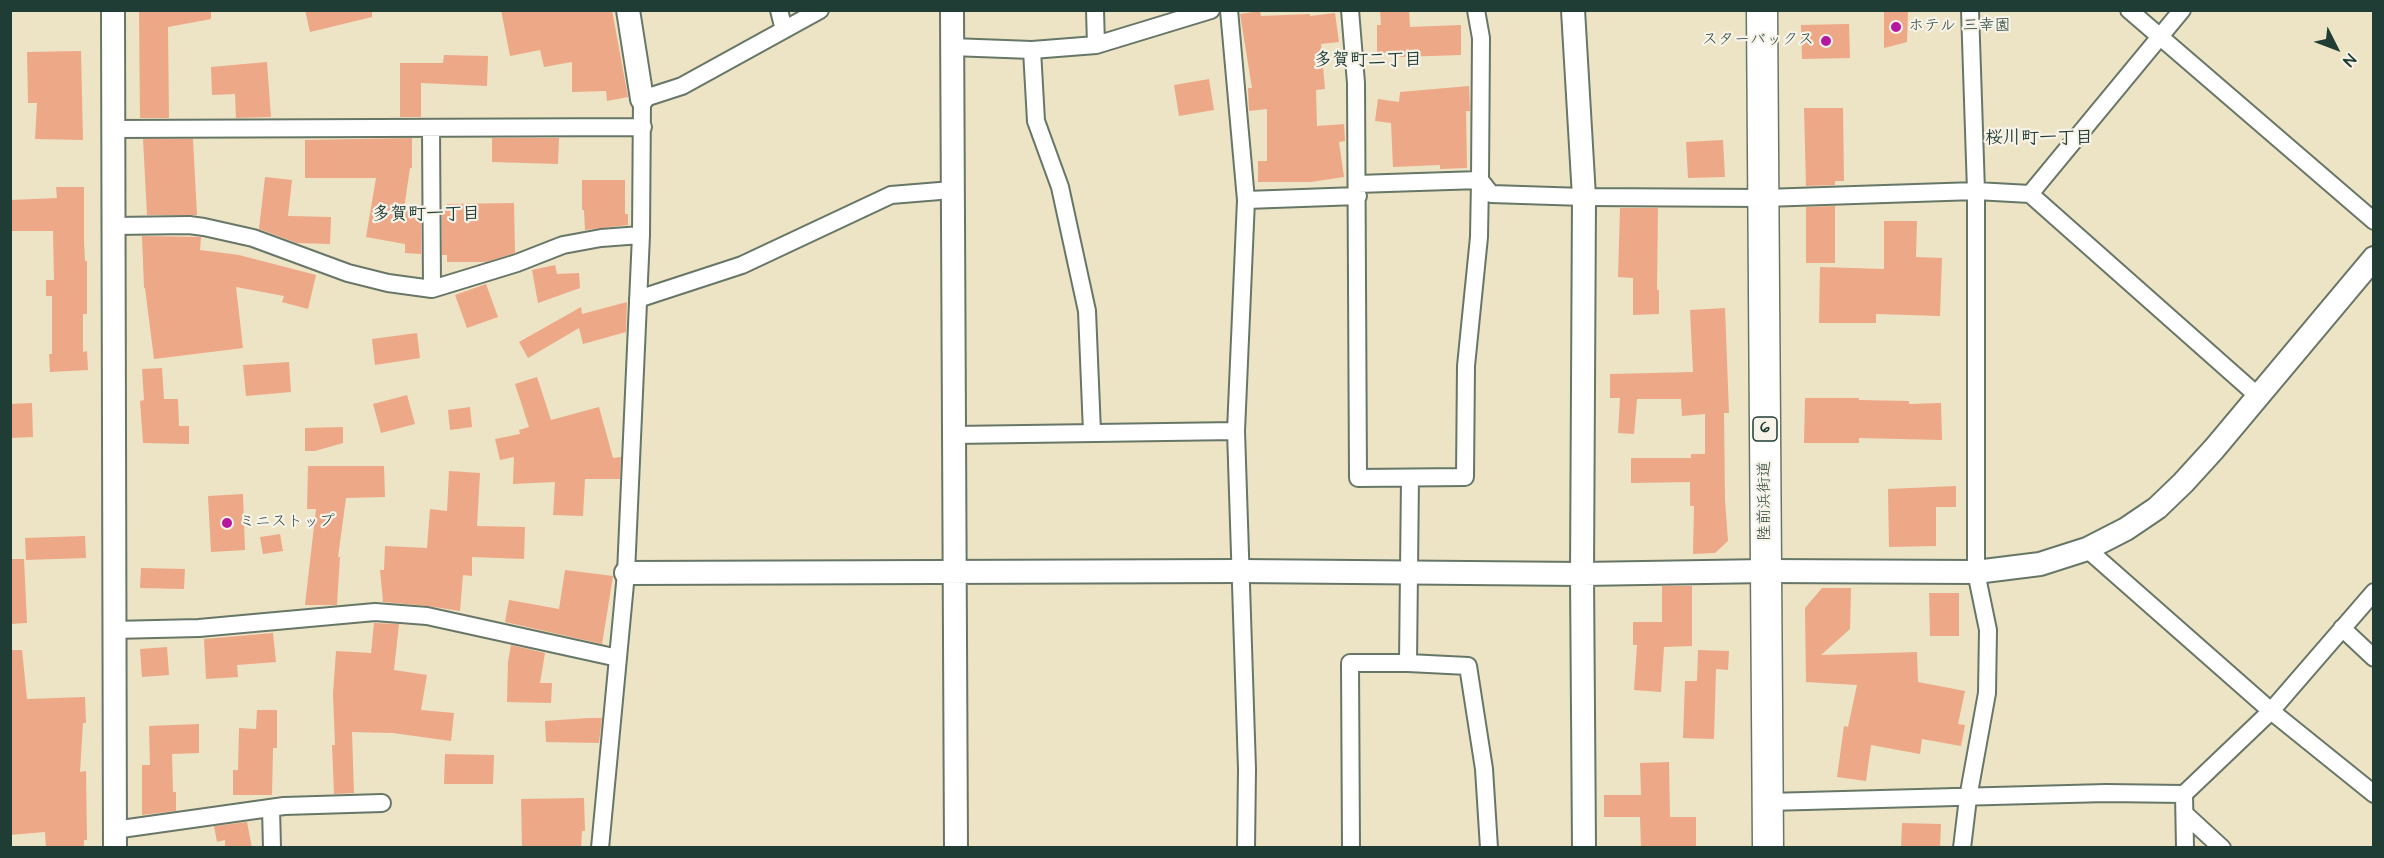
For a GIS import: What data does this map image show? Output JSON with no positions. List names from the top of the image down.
{
  "streets": {
    "highway": ["6", "陸前浜街道"]
  },
  "districts": ["多賀町二丁目", "桜川町一丁目", "多賀町一丁目"],
  "places": ["ホテル 三幸園", "スターバックス", "ミニストップ"],
  "north": "bottom right"
}
